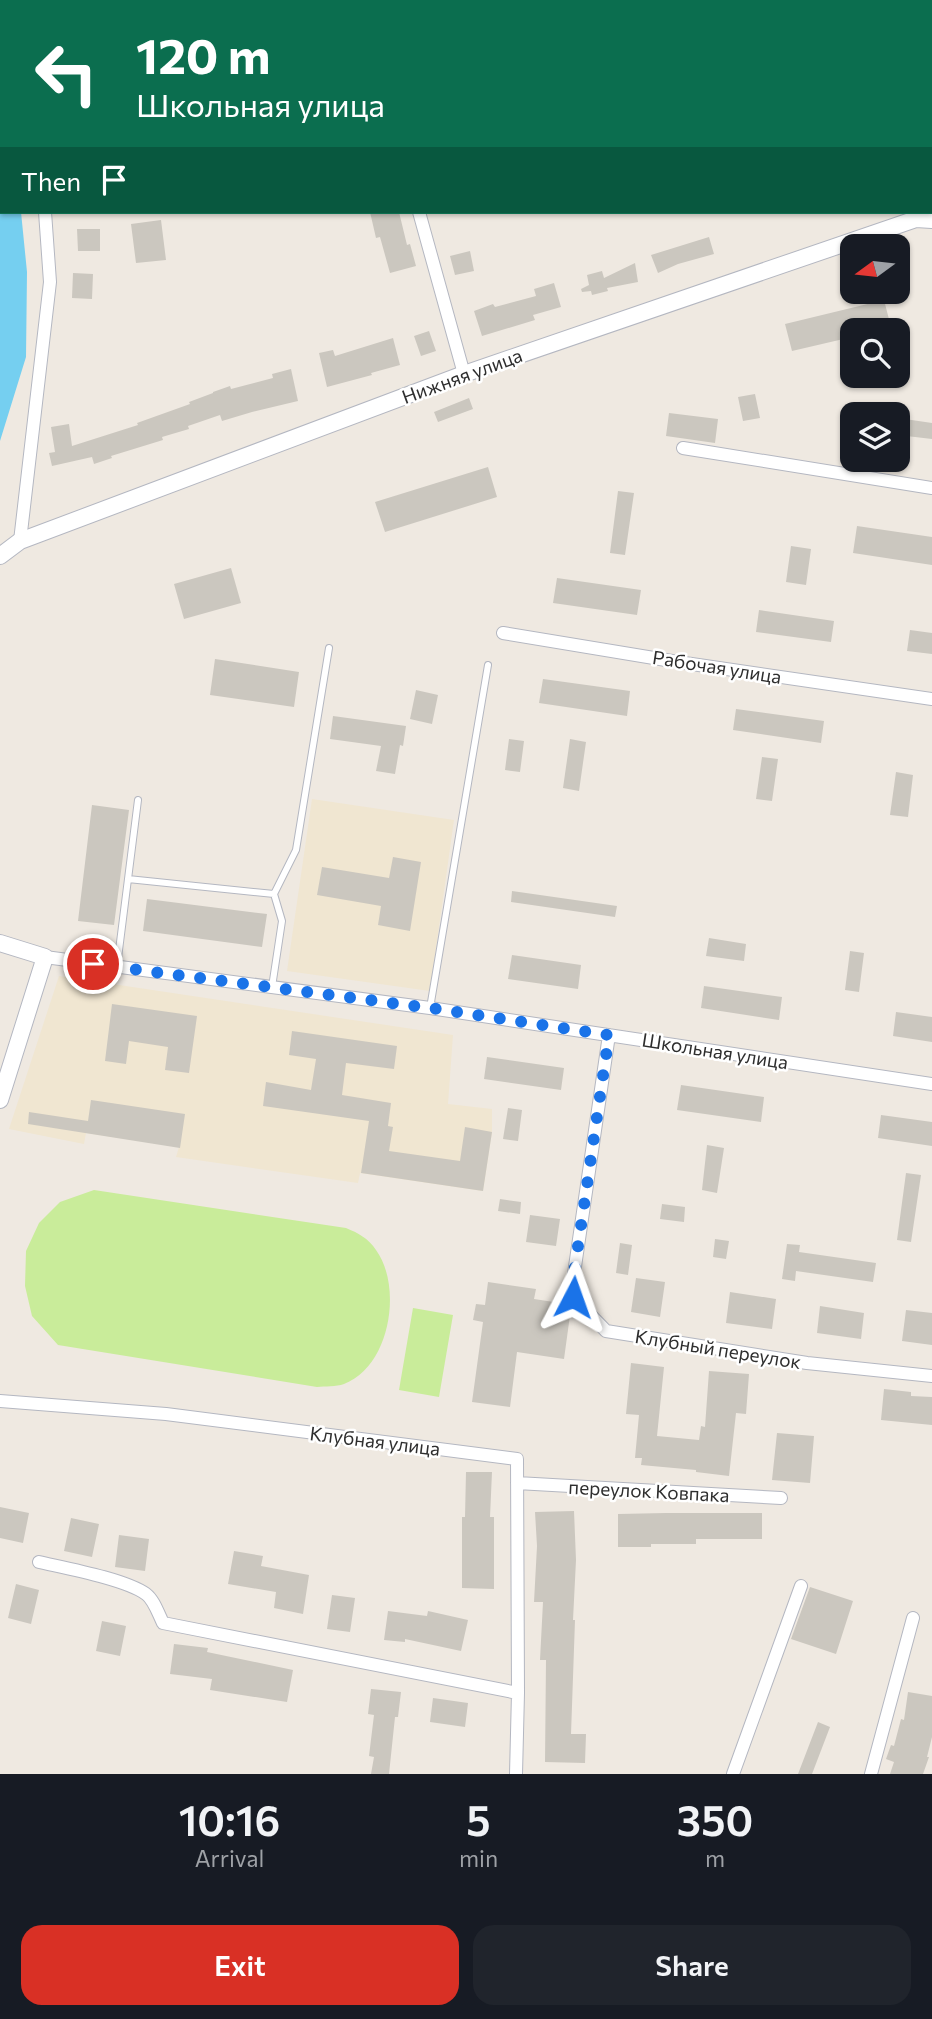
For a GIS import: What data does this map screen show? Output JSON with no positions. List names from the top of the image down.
{
  "streets": {
    "street": [
      "Нижняя улица",
      "Рабочая улица",
      "Школьная улица",
      "Клубный переулок",
      "Клубная улица",
      "переулок Ковпака"
    ]
  },
  "crossings": [
    ["Школьная улица", "Клубный переулок"],
    ["Клубная улица", "переулок Ковпака"]
  ],
  "north": "left",
  "page": {
    "turn": ["120 m", "Школьная улица"],
    "then": "Then",
    "eta": [
      "10:16",
      "Arrival",
      "5",
      "min",
      "350",
      "m"
    ],
    "buttons": ["Exit", "Share"]
  }
}
